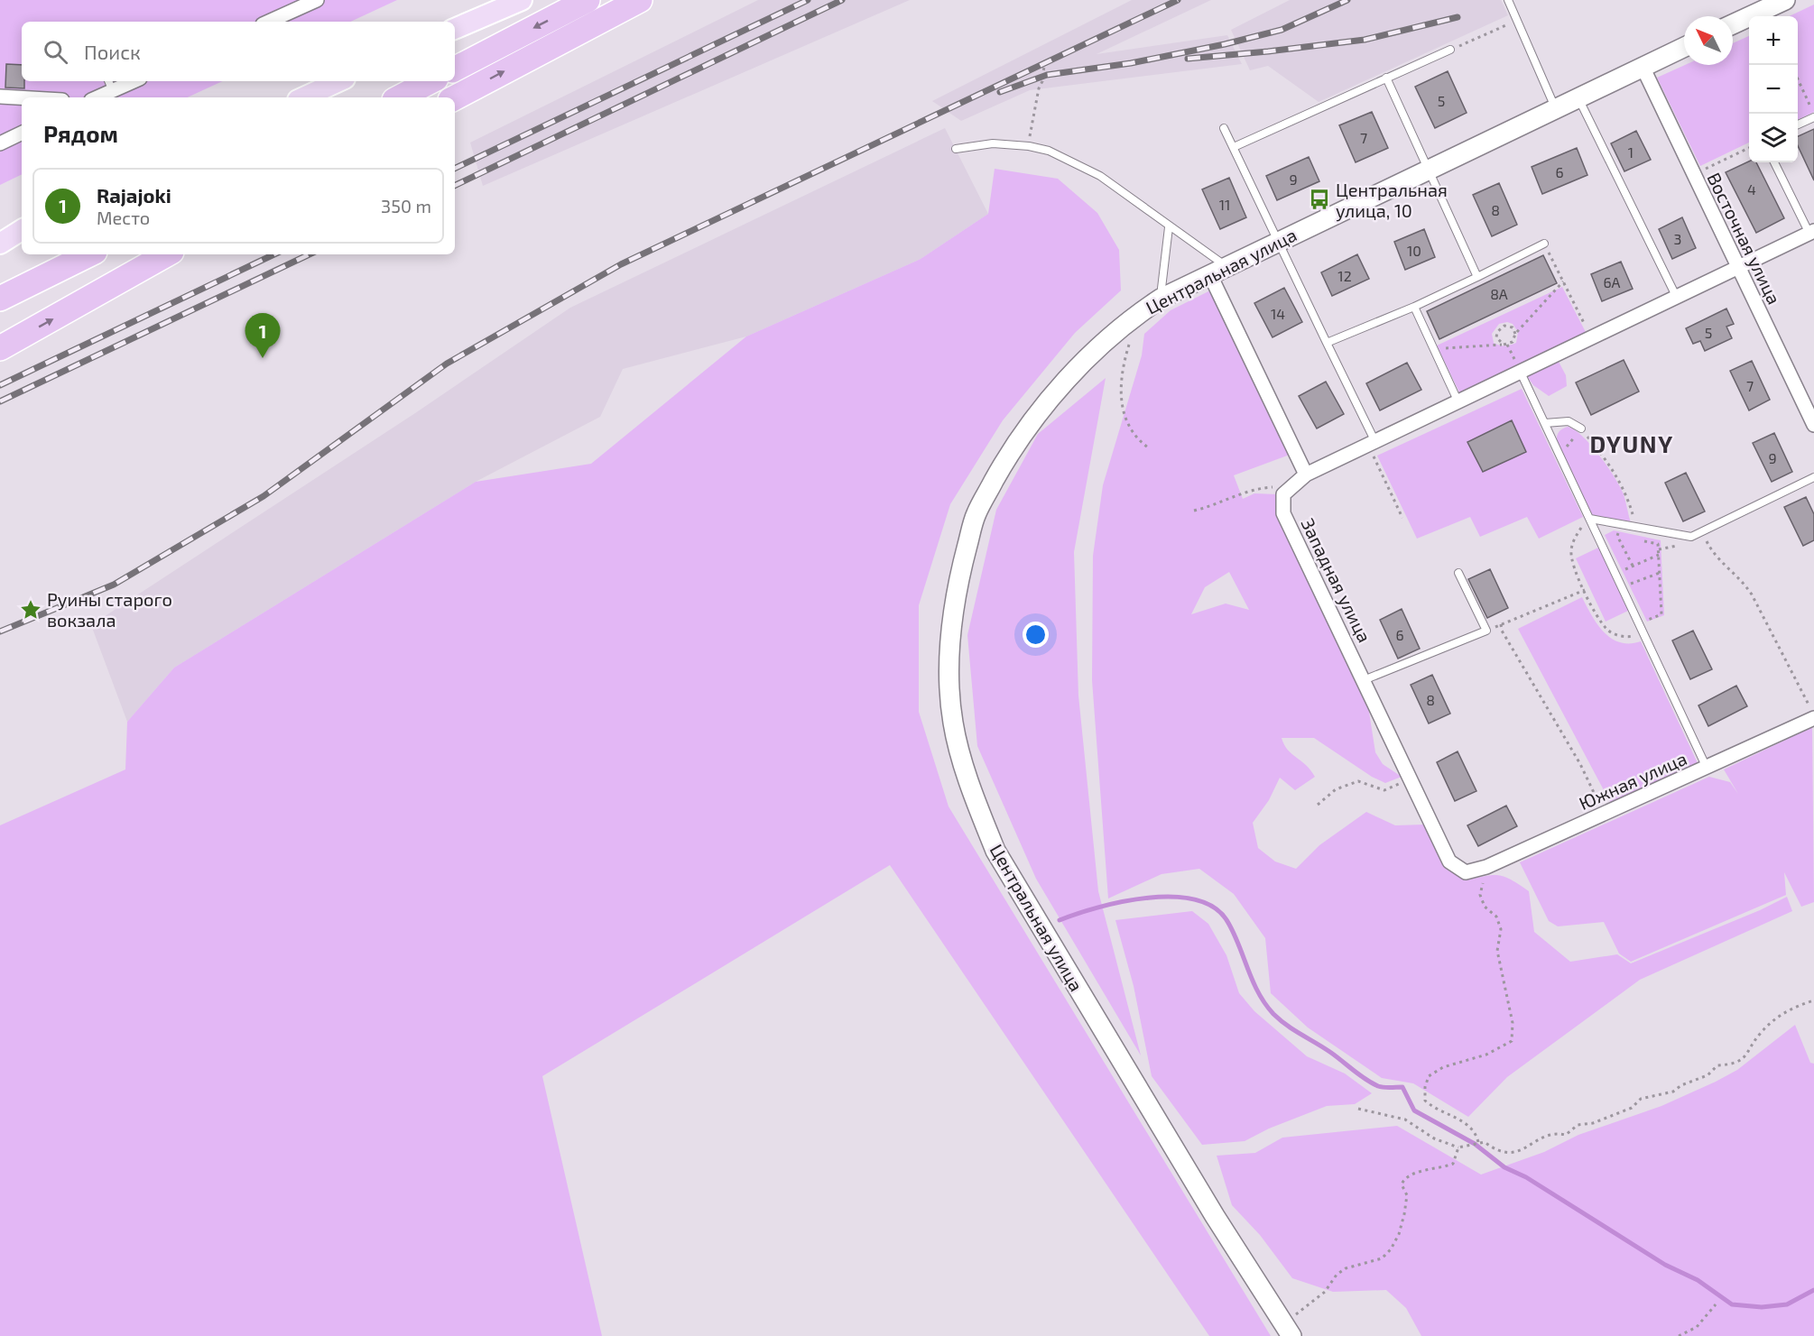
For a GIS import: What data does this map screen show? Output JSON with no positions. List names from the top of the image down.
{
  "streets": {
    "main road": ["Центральная улица"],
    "street": ["Восточная улица", "Западная улица", "Южная улица"]
  },
  "crossings": [
    ["Восточная улица", "Центральная улица"],
    ["Западная улица", "Южная улица"]
  ],
  "districts": ["DYUNY"],
  "places": {
    "bus stop": ["Центральная улица, 10"],
    "place": ["Руины старого вокзала"]
  },
  "house_numbers": [
    "5",
    "7",
    "1",
    "6",
    "9",
    "4",
    "11",
    "8",
    "3",
    "10",
    "12",
    "6А",
    "8А",
    "14",
    "5",
    "7",
    "9",
    "6",
    "8"
  ],
  "north": "top left",
  "page": {
    "map_buttons": ["+", "−"],
    "search": "Поиск",
    "heading": "Рядом",
    "list": [
      {
        "mark": "1",
        "name": "Rajajoki",
        "note": "Место",
        "value": "350 m"
      }
    ],
    "pins": "1"
  }
}
